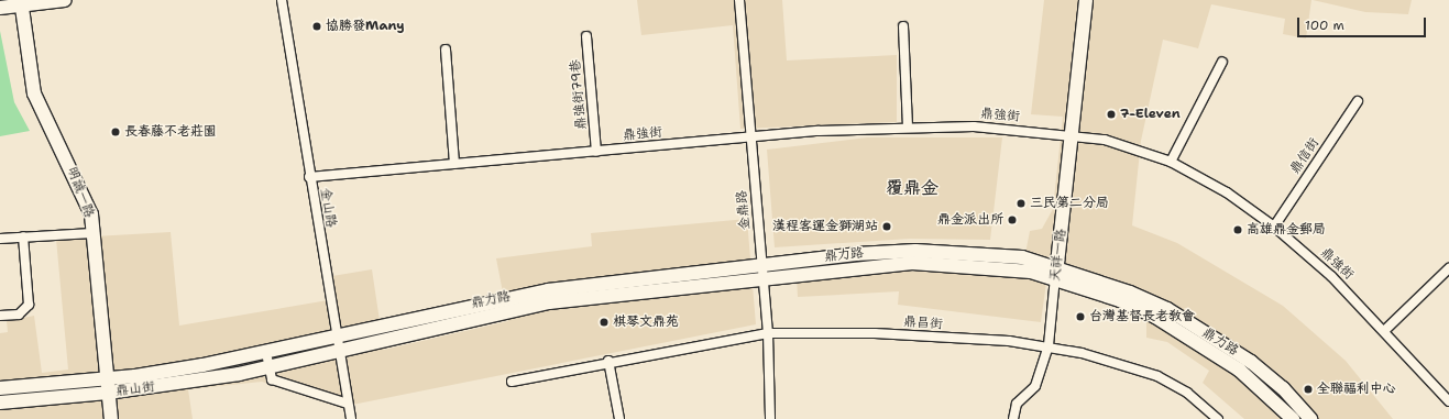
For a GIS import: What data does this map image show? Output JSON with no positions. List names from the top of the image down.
{
  "streets": {
    "street": [
      "鼎強街79巷",
      "鼎強街",
      "鼎信街",
      "明誠一路",
      "金山路",
      "金鼎路",
      "鼎力路",
      "天祥一路",
      "鼎昌街",
      "鼎山街"
    ]
  },
  "crossings": [
    ["鼎強街79巷", "鼎強街"],
    ["鼎強街", "鼎信街"],
    ["鼎強街", "金山路"],
    ["鼎強街", "金鼎路"],
    ["鼎強街", "天祥一路"],
    ["明誠一路", "鼎山街"],
    ["金山路", "鼎力路"],
    ["金山路", "鼎山街"],
    ["金鼎路", "鼎力路"],
    ["金鼎路", "鼎昌街"],
    ["鼎力路", "天祥一路"],
    ["鼎力路", "鼎山街"],
    ["天祥一路", "鼎昌街"]
  ],
  "districts": ["覆鼎金"],
  "places": [
    "協勝發Many",
    "7-Eleven",
    "長春藤不老莊園",
    "三民第二分局",
    "鼎金派出所",
    "漢程客運金獅湖站",
    "高雄鼎金郵局",
    "台灣基督長老教會",
    "棋琴文鼎苑",
    "全聯福利中心"
  ],
  "scale_bar": "100 m"
}
